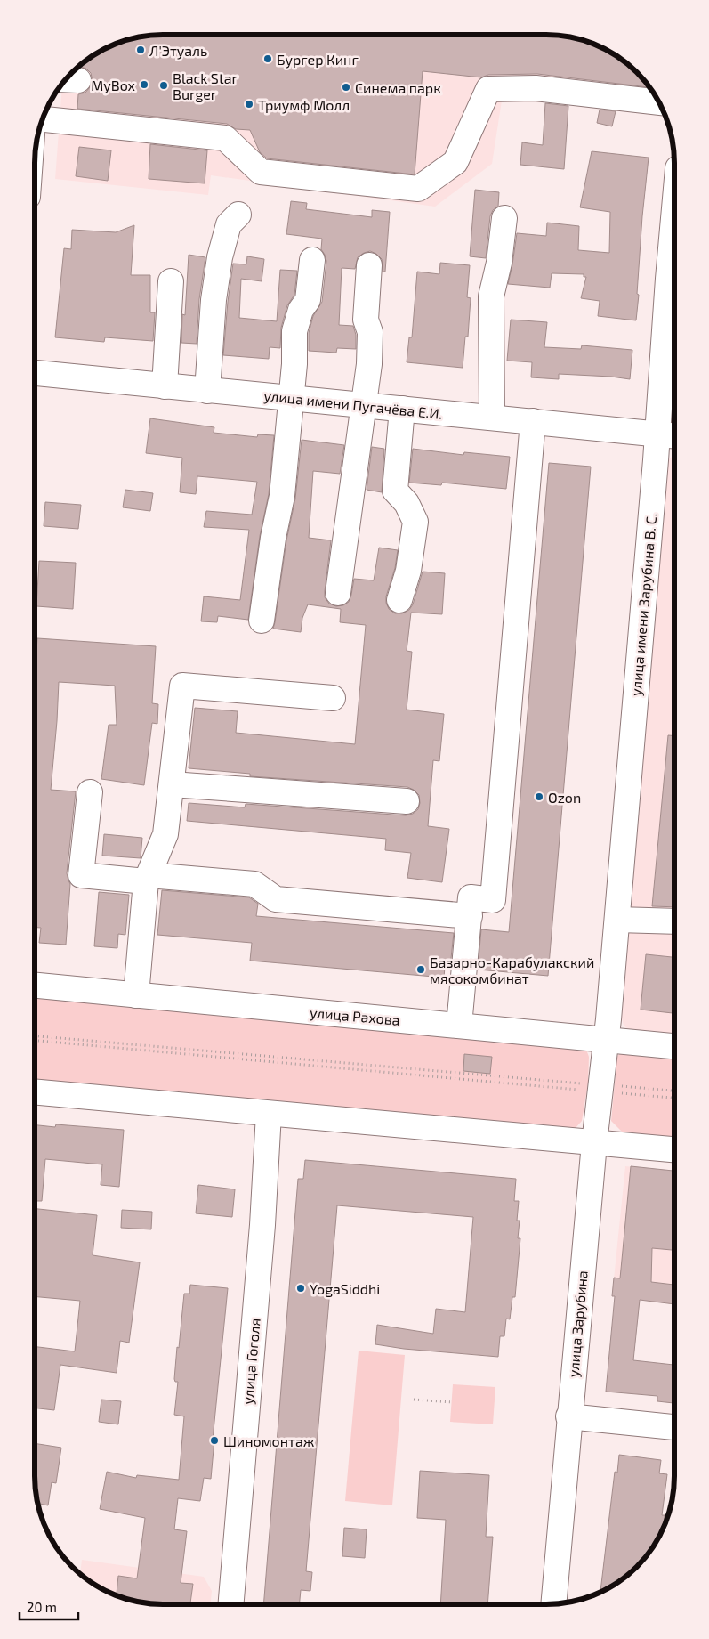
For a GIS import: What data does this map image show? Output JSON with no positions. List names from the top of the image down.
{
  "streets": {
    "street": [
      "улица имени Пугачёва Е.И.",
      "улица имени Зарубина В. С.",
      "улица Рахова",
      "улица Зарубина",
      "улица Гоголя"
    ]
  },
  "crossings": [
    ["улица имени Пугачёва Е.И.", "улица имени Зарубина В. С."],
    ["улица имени Зарубина В. С.", "улица Рахова"],
    ["улица имени Зарубина В. С.", "улица Зарубина"],
    ["улица Рахова", "улица Зарубина"]
  ],
  "places": [
    "Л'Этуаль",
    "Бургер Кинг",
    "MyBox",
    "Black Star Burger",
    "Синема парк",
    "Триумф Молл",
    "Ozon",
    "Базарно-Карабулакский мясокомбинат",
    "YogaSiddhi",
    "Шиномонтаж"
  ],
  "scale_bar": "20 m"
}
